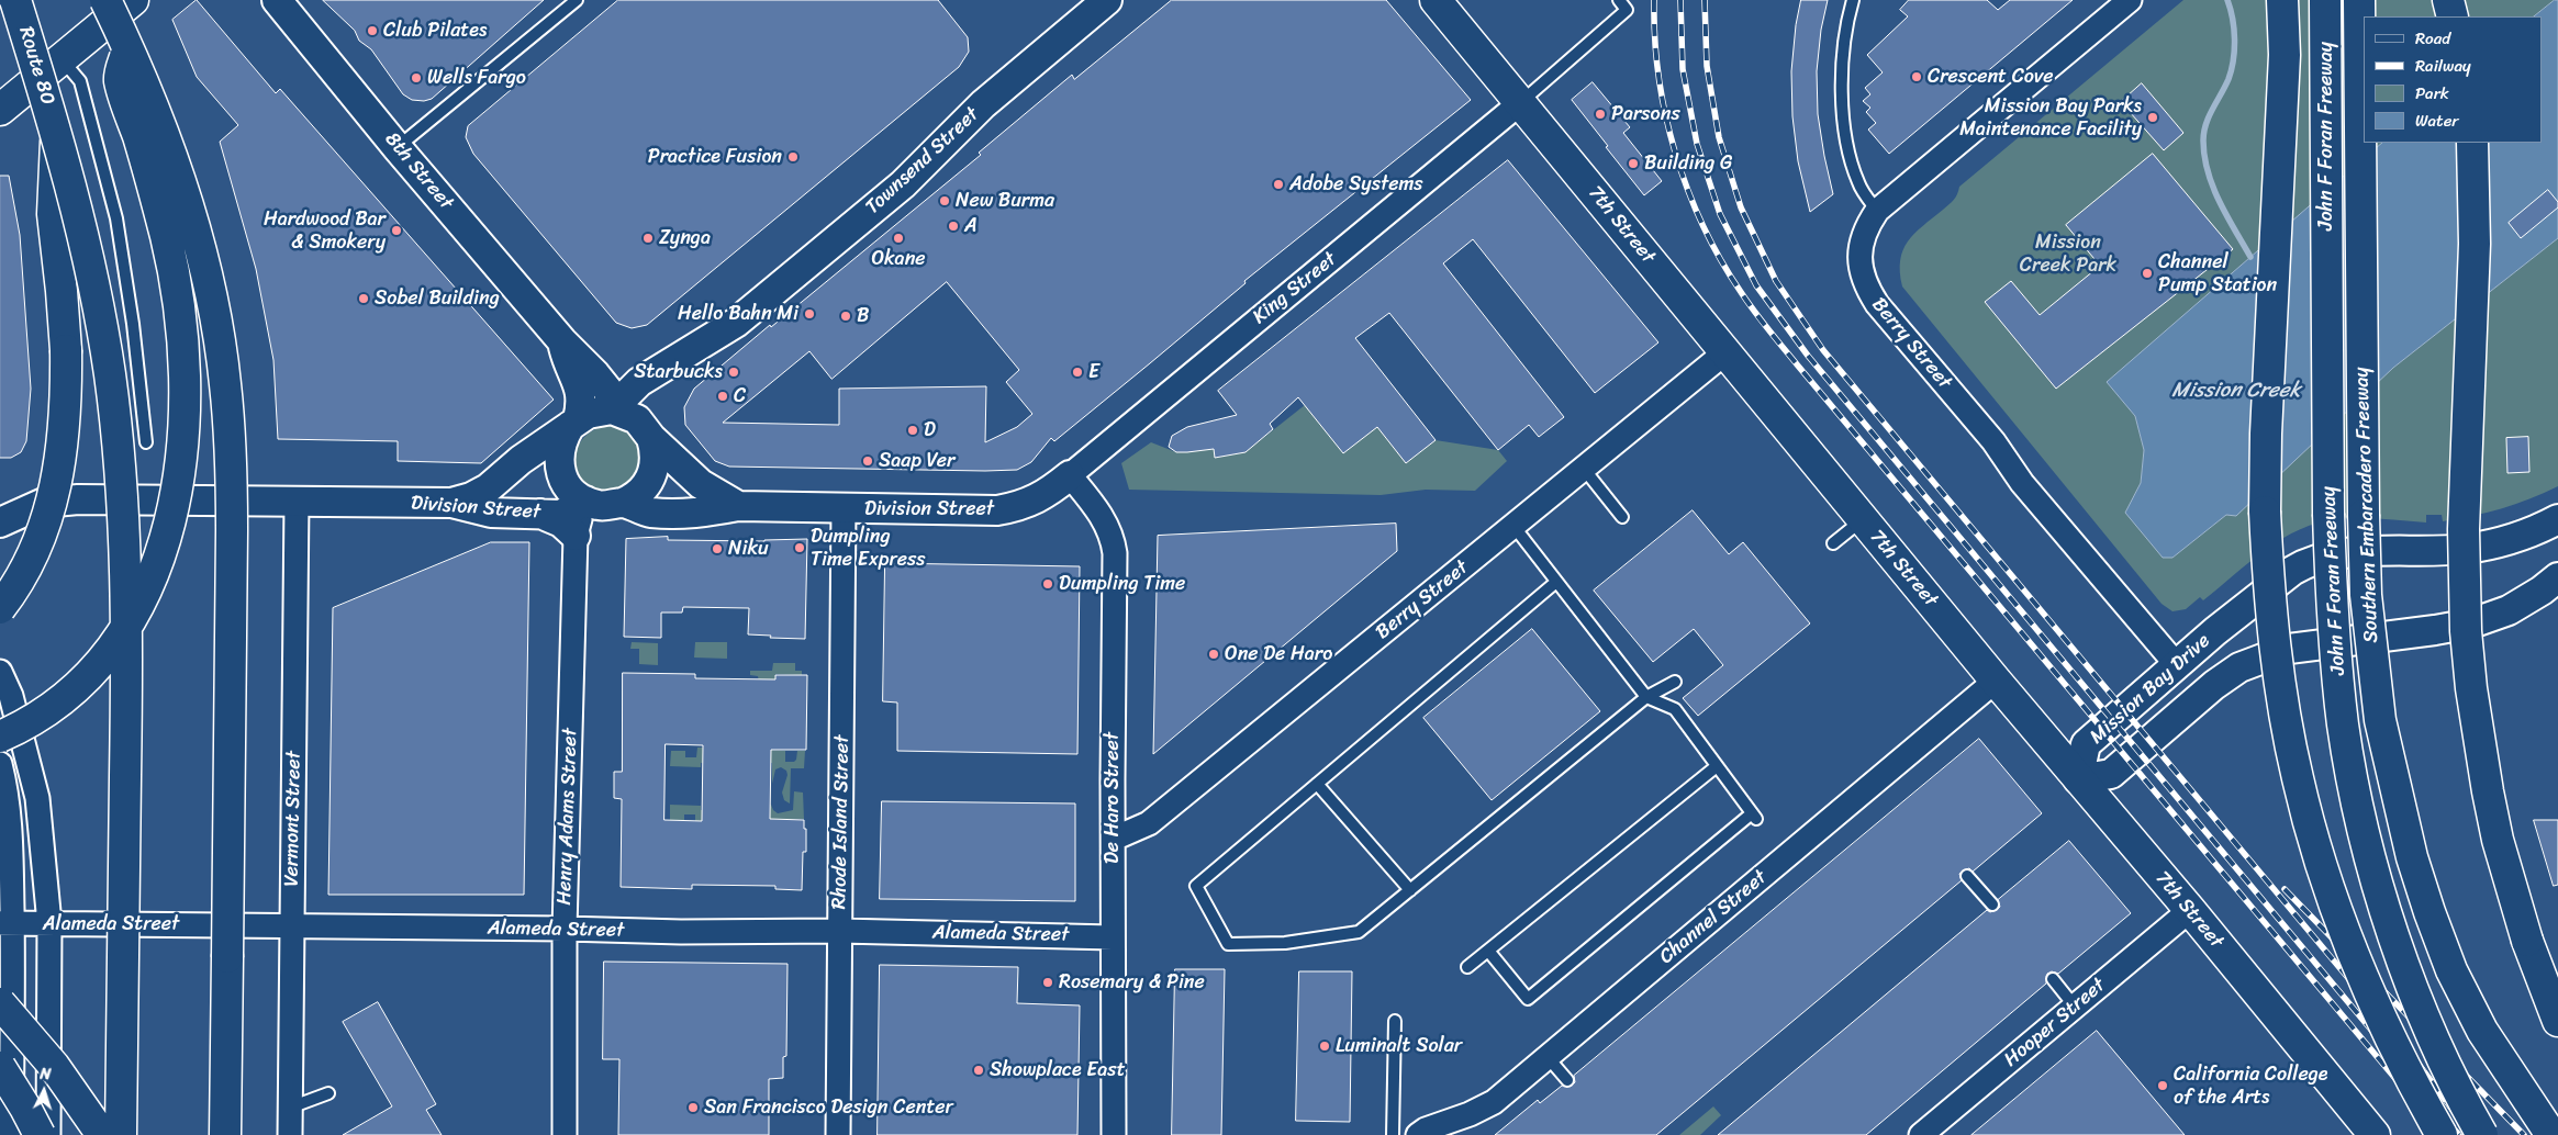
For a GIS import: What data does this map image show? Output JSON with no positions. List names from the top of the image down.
{
  "streets": {
    "main road": [
      "Route 80",
      "John F Foran Freeway",
      "7th Street",
      "Southern Embarcadero Freeway"
    ],
    "street": [
      "Townsend Street",
      "8th Street",
      "King Street",
      "Berry Street",
      "Division Street",
      "Mission Bay Drive",
      "De Haro Street",
      "Henry Adams Street",
      "Vermont Street",
      "Rhode Island Street",
      "Channel Street",
      "Alameda Street",
      "Hooper Street"
    ]
  },
  "crossings": [
    ["Townsend Street", "8th Street"],
    ["Townsend Street", "Division Street"],
    ["Townsend Street", "Henry Adams Street"],
    ["8th Street", "Division Street"],
    ["8th Street", "Henry Adams Street"],
    ["7th Street", "King Street"],
    ["7th Street", "Berry Street"],
    ["7th Street", "Mission Bay Drive"],
    ["7th Street", "Channel Street"],
    ["7th Street", "Hooper Street"],
    ["King Street", "Division Street"],
    ["King Street", "De Haro Street"],
    ["Berry Street", "Mission Bay Drive"],
    ["Berry Street", "De Haro Street"],
    ["Division Street", "De Haro Street"],
    ["Division Street", "Henry Adams Street"],
    ["Division Street", "Vermont Street"],
    ["Division Street", "Rhode Island Street"],
    ["De Haro Street", "Alameda Street"],
    ["Henry Adams Street", "Alameda Street"],
    ["Vermont Street", "Alameda Street"],
    ["Rhode Island Street", "Alameda Street"]
  ],
  "water": ["Mission Creek"],
  "parks": ["Mission Creek Park"],
  "places": [
    "Club Pilates",
    "Crescent Cove",
    "Wells Fargo",
    "Parsons",
    "Mission Bay Parks Maintenance Facility",
    "Practice Fusion",
    "Building G",
    "Adobe Systems",
    "New Burma",
    "A",
    "Hardwood Bar & Smokery",
    "Zynga",
    "Okane",
    "Channel Pump Station",
    "Sobel Building",
    "Hello Bahn Mi",
    "B",
    "Starbucks",
    "E",
    "C",
    "D",
    "Saap Ver",
    "Dumpling Time Express",
    "Niku",
    "Dumpling Time",
    "One De Haro",
    "Rosemary & Pine",
    "Luminalt Solar",
    "Showplace East",
    "California College of the Arts",
    "San Francisco Design Center"
  ],
  "legend": [
    "Road",
    "Railway",
    "Park",
    "Water"
  ],
  "north": "top"
}
